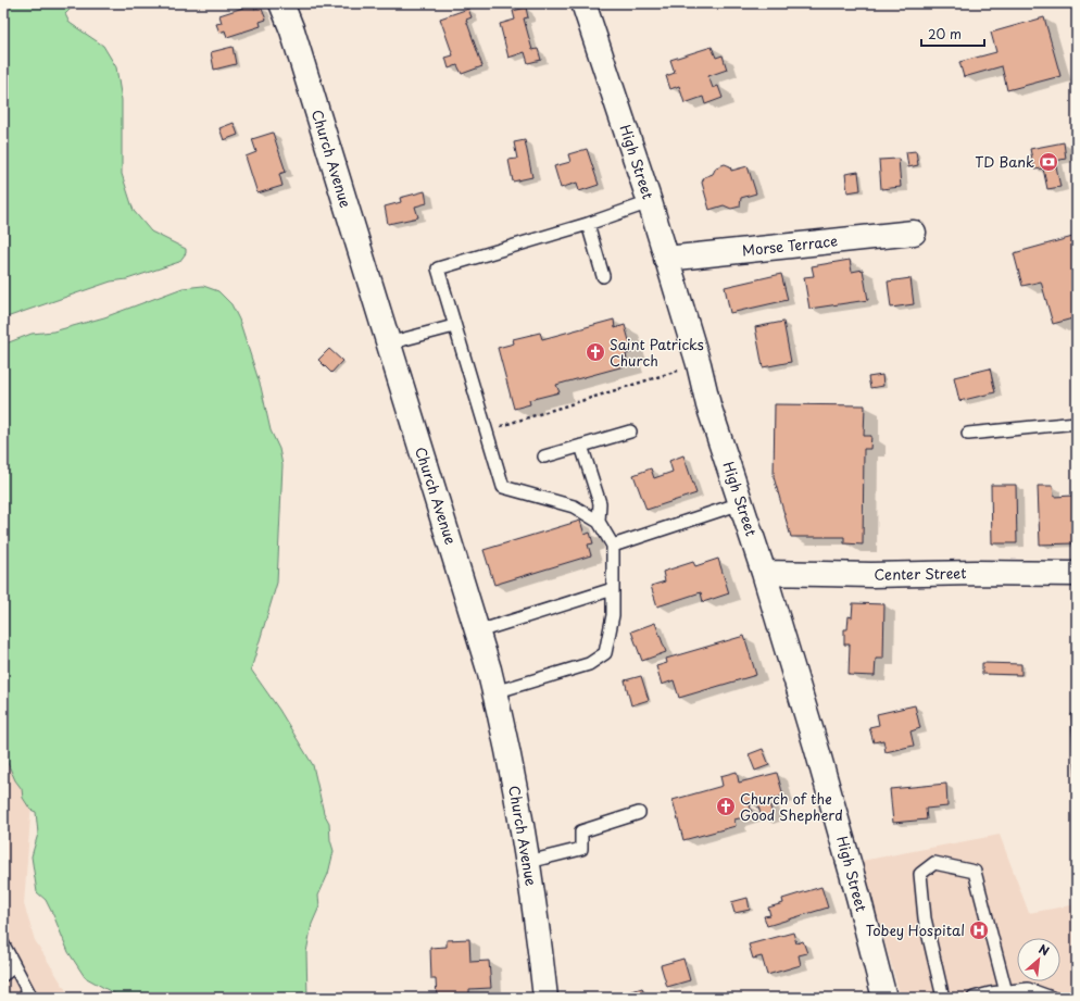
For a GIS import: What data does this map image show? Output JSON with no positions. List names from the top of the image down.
{
  "streets": {
    "street": [
      "Church Avenue",
      "High Street",
      "Morse Terrace",
      "Center Street"
    ]
  },
  "crossings": [
    ["High Street", "Morse Terrace"],
    ["High Street", "Center Street"]
  ],
  "places": {
    "bank": ["TD Bank"],
    "church": ["Saint Patricks Church", "Church of the Good Shepherd"],
    "hospital": ["Tobey Hospital"]
  },
  "scale_bar": "20 m",
  "north": "top right"
}
